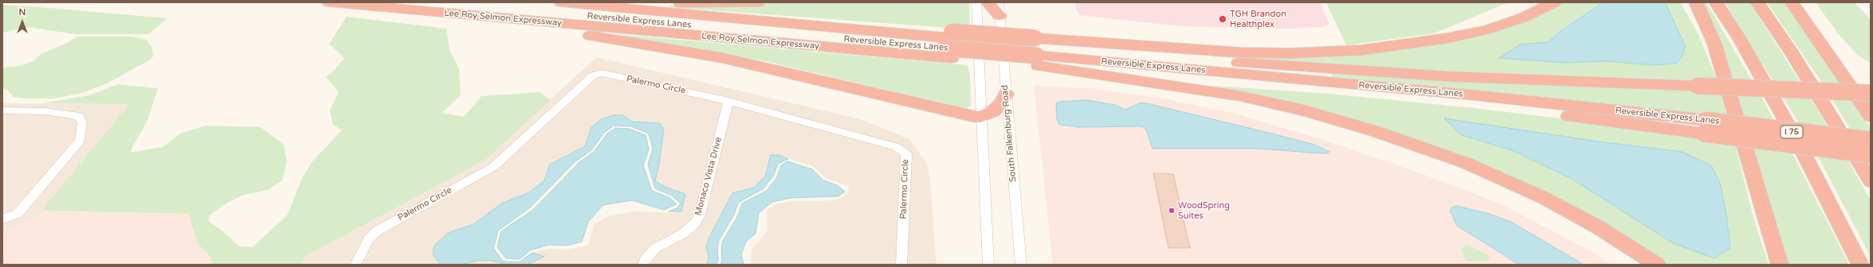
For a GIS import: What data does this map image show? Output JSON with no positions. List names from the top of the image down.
{
  "streets": {
    "highway": ["Lee Roy Selmon Expressway", "Reversible Express Lanes", "I 75"],
    "street": ["Palermo Circle", "South Falkenburg Road", "Monaco Vista Drive"]
  },
  "crossings": [
    ["Lee Roy Selmon Expressway", "Reversible Express Lanes"],
    ["Palermo Circle", "Monaco Vista Drive"]
  ],
  "places": ["TGH Brandon Healthplex", "WoodSpring Suites"],
  "north": "top"
}
